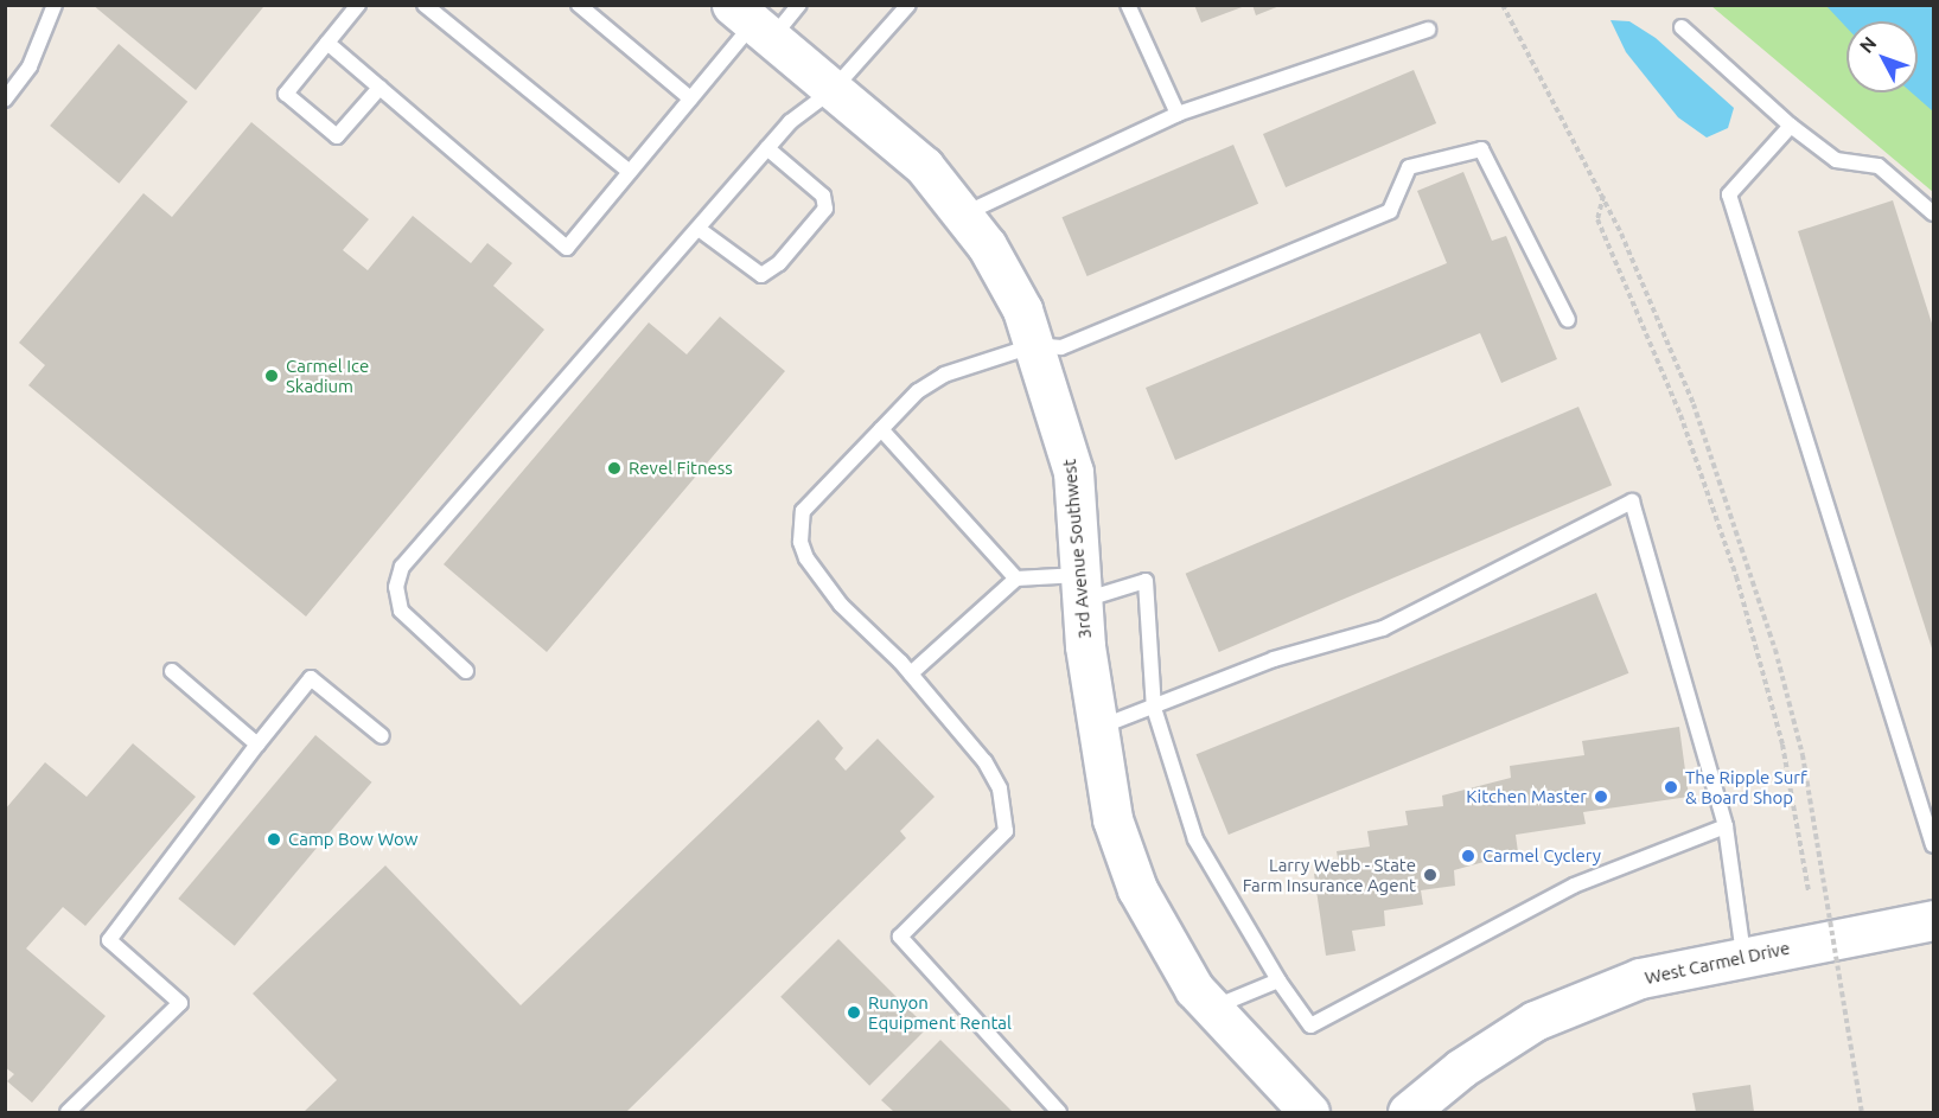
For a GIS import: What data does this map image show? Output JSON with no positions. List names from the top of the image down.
{
  "streets": {
    "street": ["3rd Avenue Southwest", "West Carmel Drive"]
  },
  "places": [
    "Carmel Ice Skadium",
    "Revel Fitness",
    "The Ripple Surf & Board Shop",
    "Kitchen Master",
    "Camp Bow Wow",
    "Carmel Cyclery",
    "Larry Webb - State Farm Insurance Agent",
    "Runyon Equipment Rental"
  ],
  "north": "top left"
}
